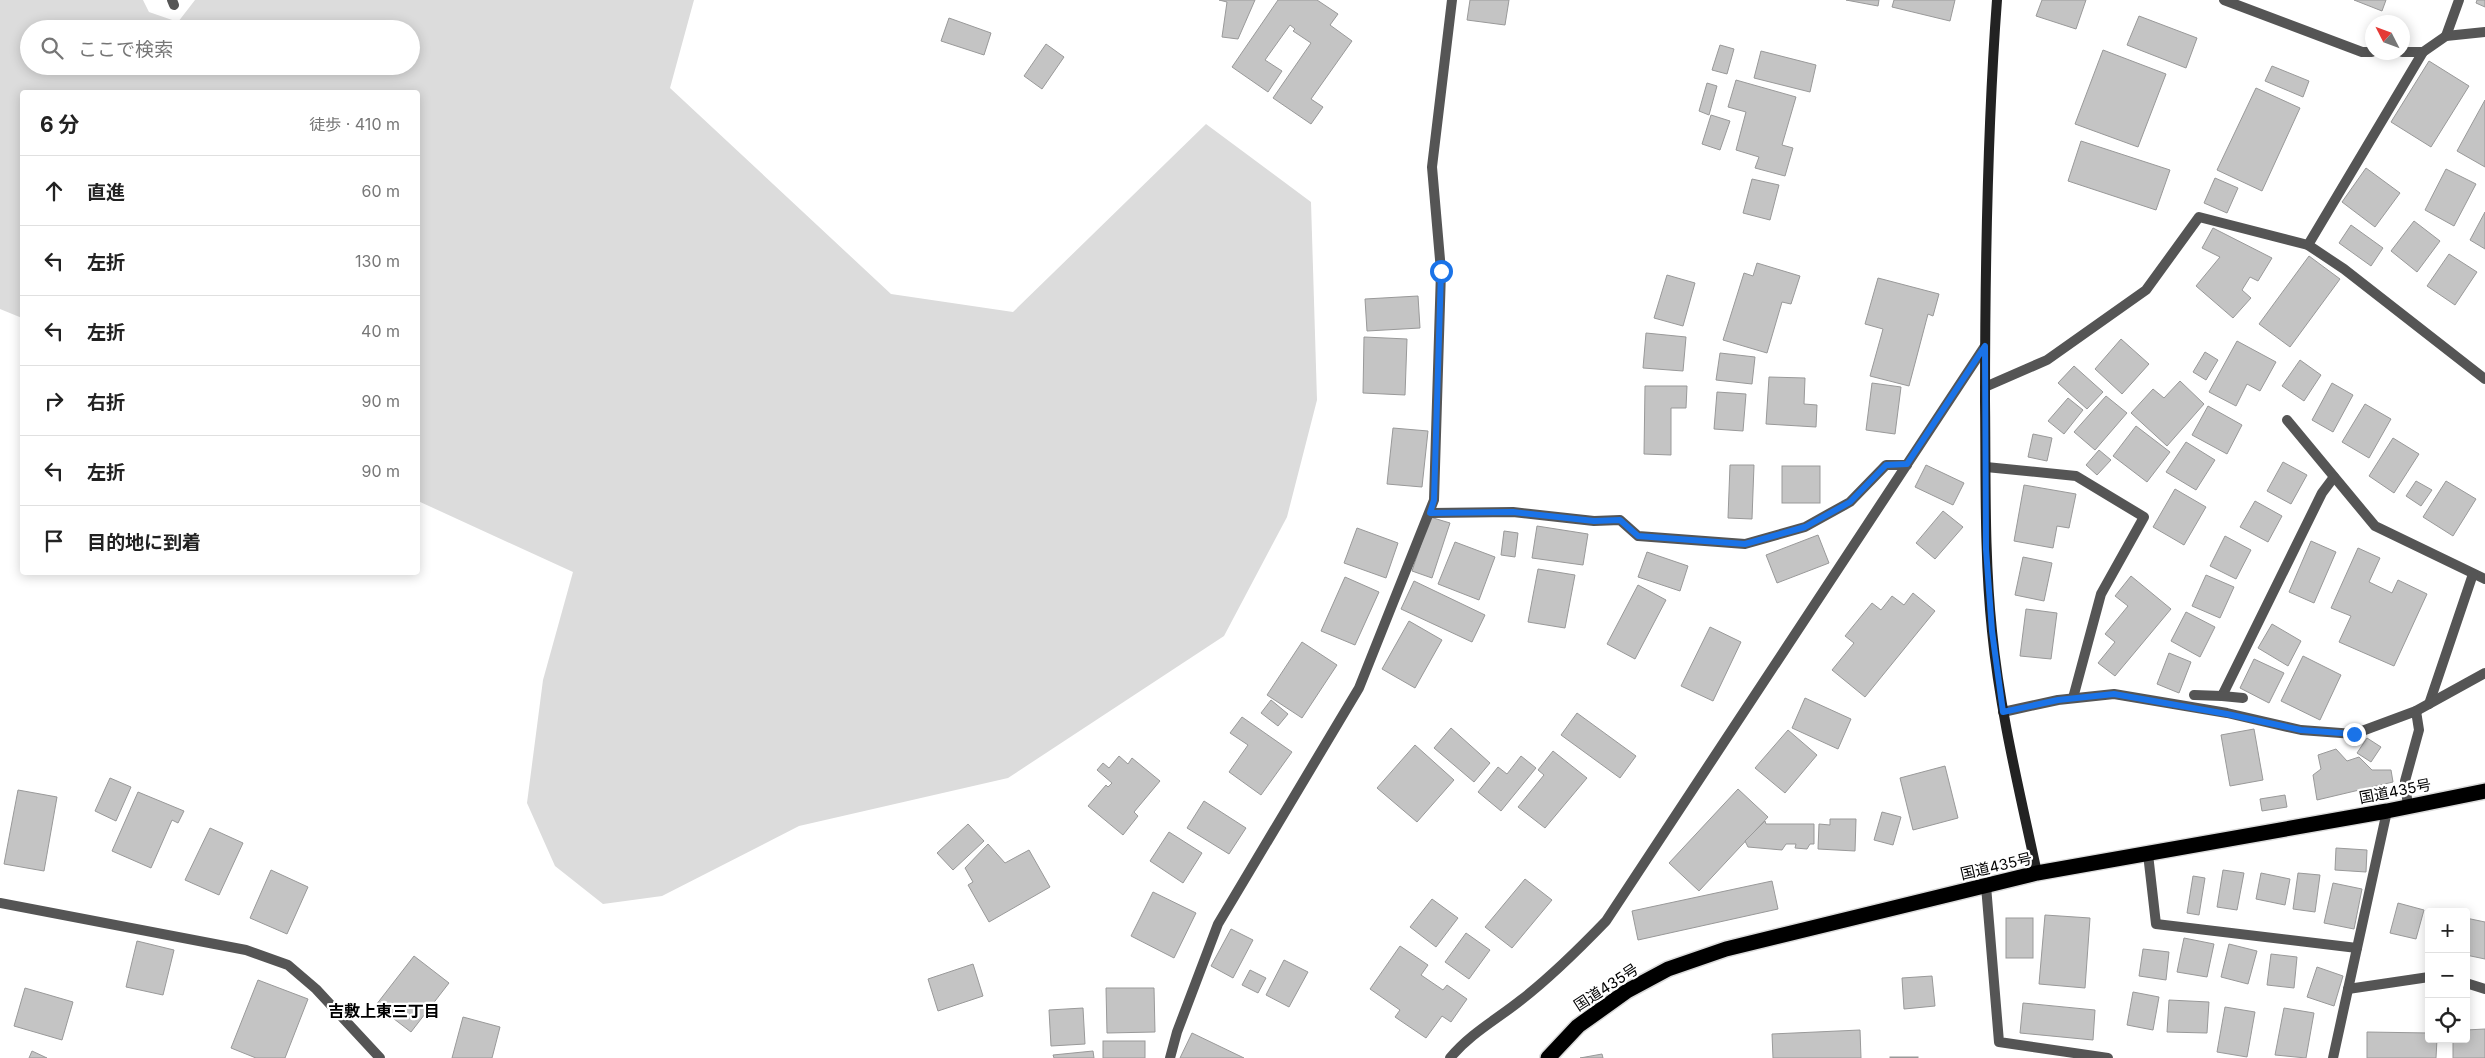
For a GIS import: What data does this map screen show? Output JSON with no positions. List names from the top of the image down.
{
  "streets": {
    "highway": ["国道435号"]
  },
  "districts": ["吉敷上東三丁目"],
  "north": "top left",
  "page": {
    "search": "ここで検索",
    "heading": ["6 分", "徒歩 · 410 m"],
    "list": [
      ["直進", "60 m"],
      ["左折", "130 m"],
      ["左折", "40 m"],
      ["右折", "90 m"],
      ["左折", "90 m"],
      "目的地に到着"
    ],
    "map_buttons": ["+", "−"]
  }
}
